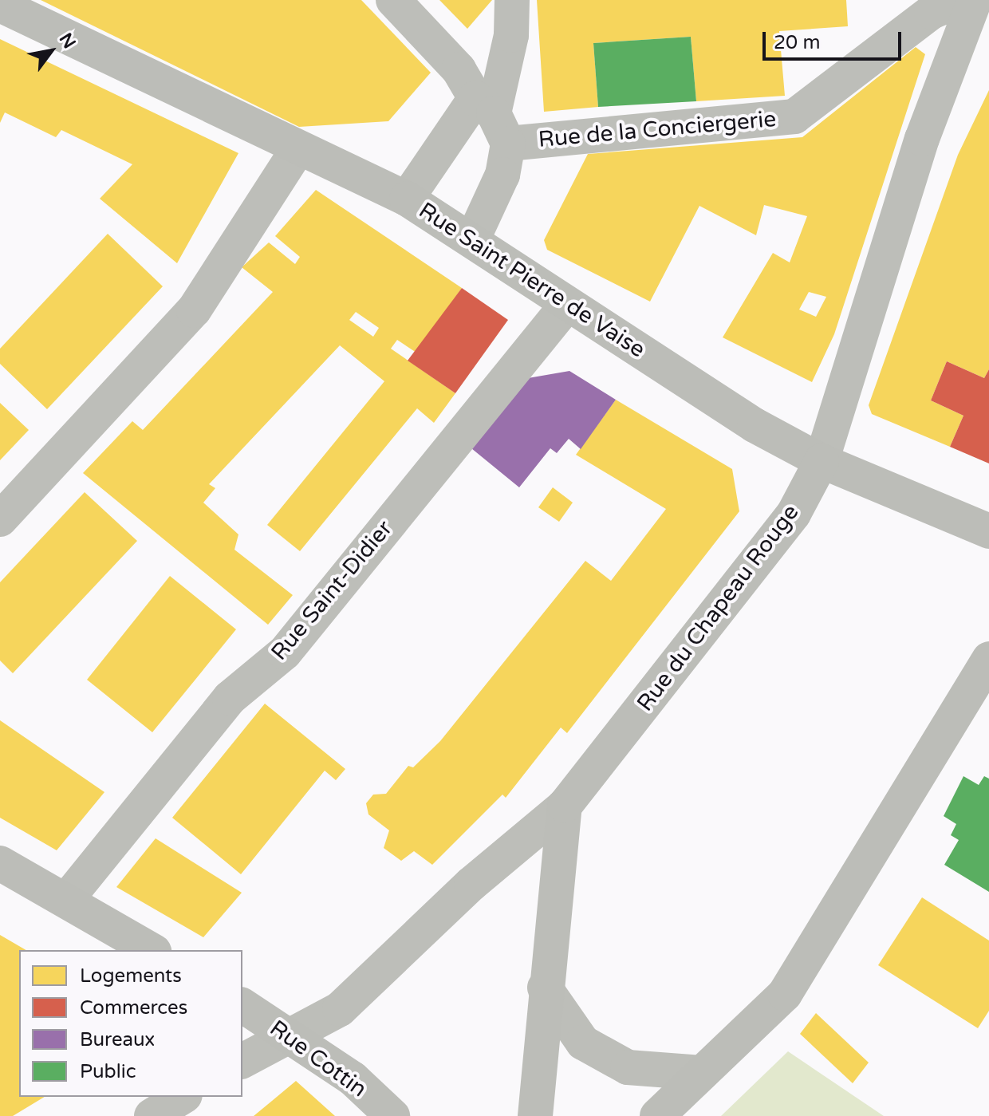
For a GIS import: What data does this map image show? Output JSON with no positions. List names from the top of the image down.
{
  "streets": {
    "street": [
      "Rue de la Conciergerie",
      "Rue Saint Pierre de Vaise",
      "Rue Saint-Didier",
      "Rue du Chapeau Rouge",
      "Rue Cottin"
    ]
  },
  "crossings": [
    ["Rue Saint Pierre de Vaise", "Rue Saint-Didier"],
    ["Rue Saint Pierre de Vaise", "Rue du Chapeau Rouge"],
    ["Rue du Chapeau Rouge", "Rue Cottin"]
  ],
  "legend": [
    "Logements",
    "Commerces",
    "Bureaux",
    "Public"
  ],
  "scale_bar": "20 m",
  "north": "top right"
}
